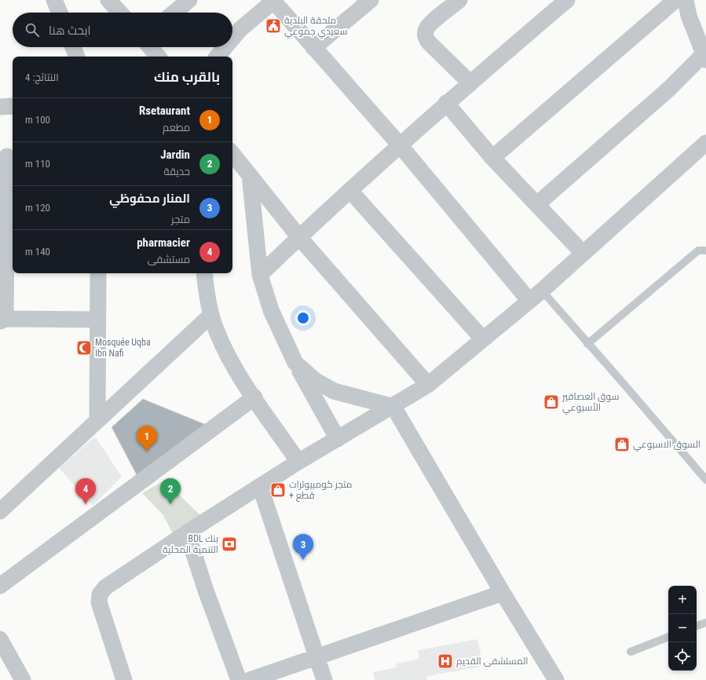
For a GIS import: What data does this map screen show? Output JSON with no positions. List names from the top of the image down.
{
  "places": {
    "public building": ["ملحقة البلدية سعيدي جموعي"],
    "mosque": ["Mosquée Uqba Ibn Nafi"],
    "shop": ["سوق العصافير الأسبوعي", "السوق الاسبوعي", "متجر كومبيوترات + قطع"],
    "bank": ["BDL بنك التنمية المحلية"],
    "hospital": ["المستشفى القديم"]
  },
  "page": {
    "search": "ابحث هنا",
    "heading": ["بالقرب منك", "النتائج: 4"],
    "list": [
      {
        "mark": "1",
        "name": "Rsetaurant",
        "note": "مطعم",
        "value": "100 m"
      },
      {
        "mark": "2",
        "name": "Jardin",
        "note": "حديقة",
        "value": "110 m"
      },
      {
        "mark": "3",
        "name": "المنار محفوظي",
        "note": "متجر",
        "value": "120 m"
      },
      {
        "mark": "4",
        "name": "pharmacier",
        "note": "مستشفى",
        "value": "140 m"
      }
    ],
    "pins": [
      "1",
      "2",
      "4",
      "3"
    ],
    "map_buttons": ["+", "−"]
  }
}
